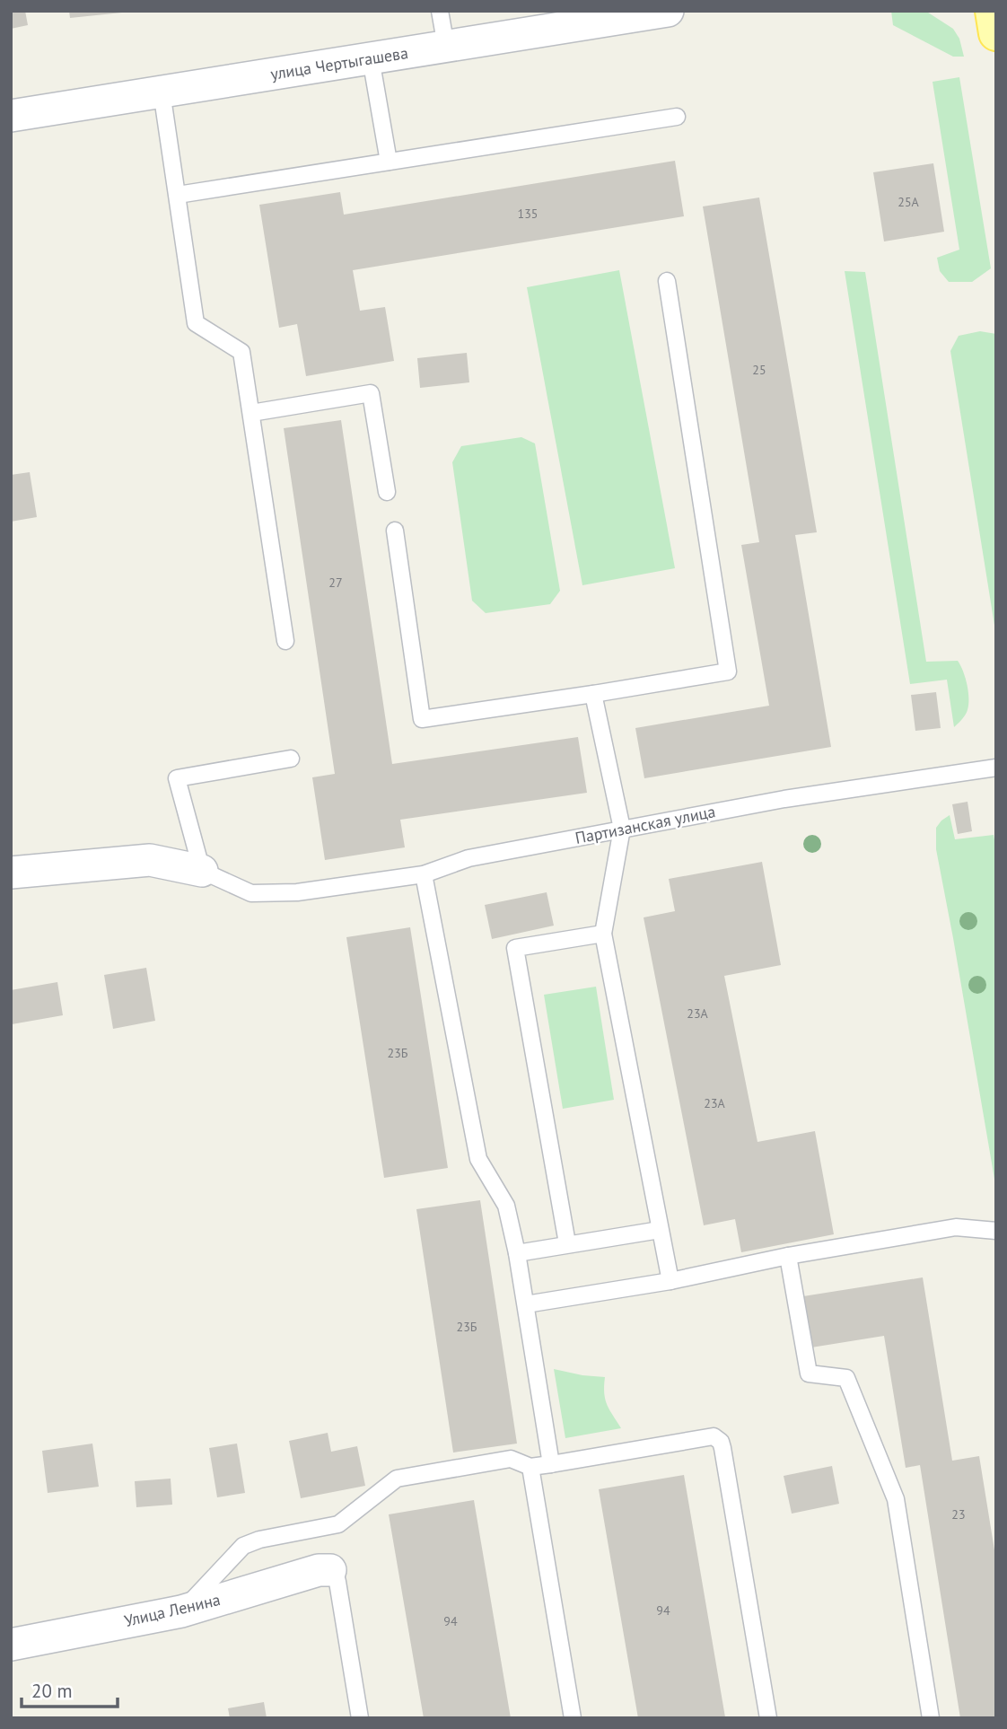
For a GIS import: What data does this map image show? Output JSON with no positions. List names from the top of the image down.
{
  "streets": {
    "street": ["улица Чертыгашева", "Улица Ленина"],
    "lane": ["Партизанская улица"]
  },
  "house_numbers": [
    "25А",
    "135",
    "25",
    "27",
    "23А",
    "23Б",
    "23А",
    "23Б",
    "23",
    "94",
    "94"
  ],
  "scale_bar": "20 m"
}
